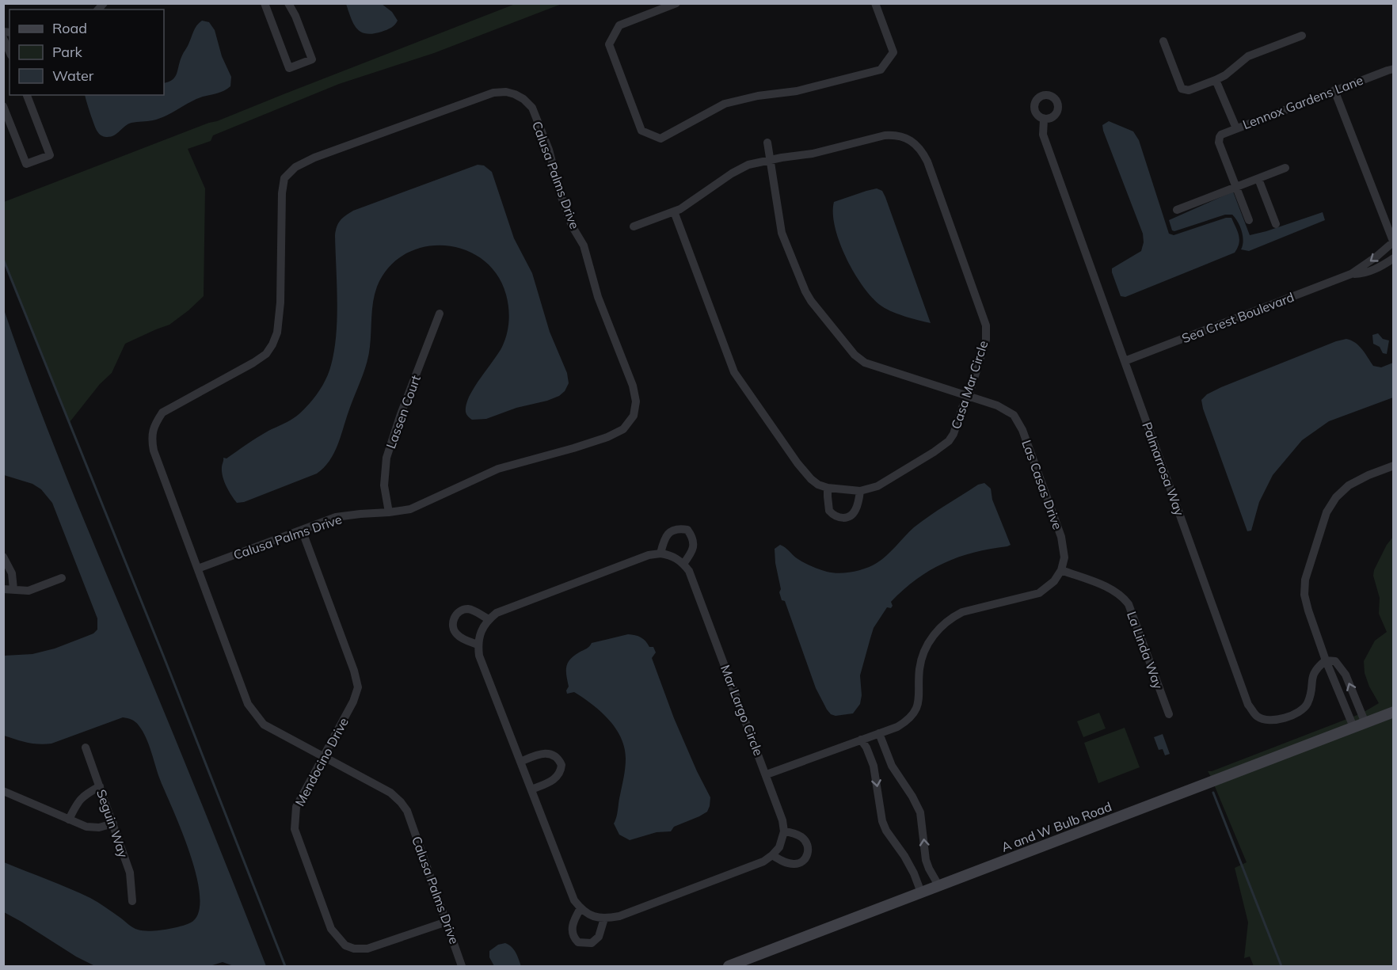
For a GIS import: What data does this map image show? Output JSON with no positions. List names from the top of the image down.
{
  "streets": {
    "street": [
      "Lennox Gardens Lane",
      "Calusa Palms Drive",
      "Sea Crest Boulevard",
      "Casa Mar Circle",
      "Lassen Court",
      "Palmarrosa Way",
      "Las Casas Drive",
      "La Linda Way",
      "Mar Largo Circle",
      "Mendocino Drive",
      "Seguin Way",
      "A and W Bulb Road"
    ]
  },
  "crossings": [
    ["Calusa Palms Drive", "Lassen Court"],
    ["Calusa Palms Drive", "Mendocino Drive"],
    ["Sea Crest Boulevard", "Palmarrosa Way"],
    ["Casa Mar Circle", "Las Casas Drive"],
    ["Las Casas Drive", "La Linda Way"]
  ],
  "legend": ["Road", "Park", "Water"]
}
